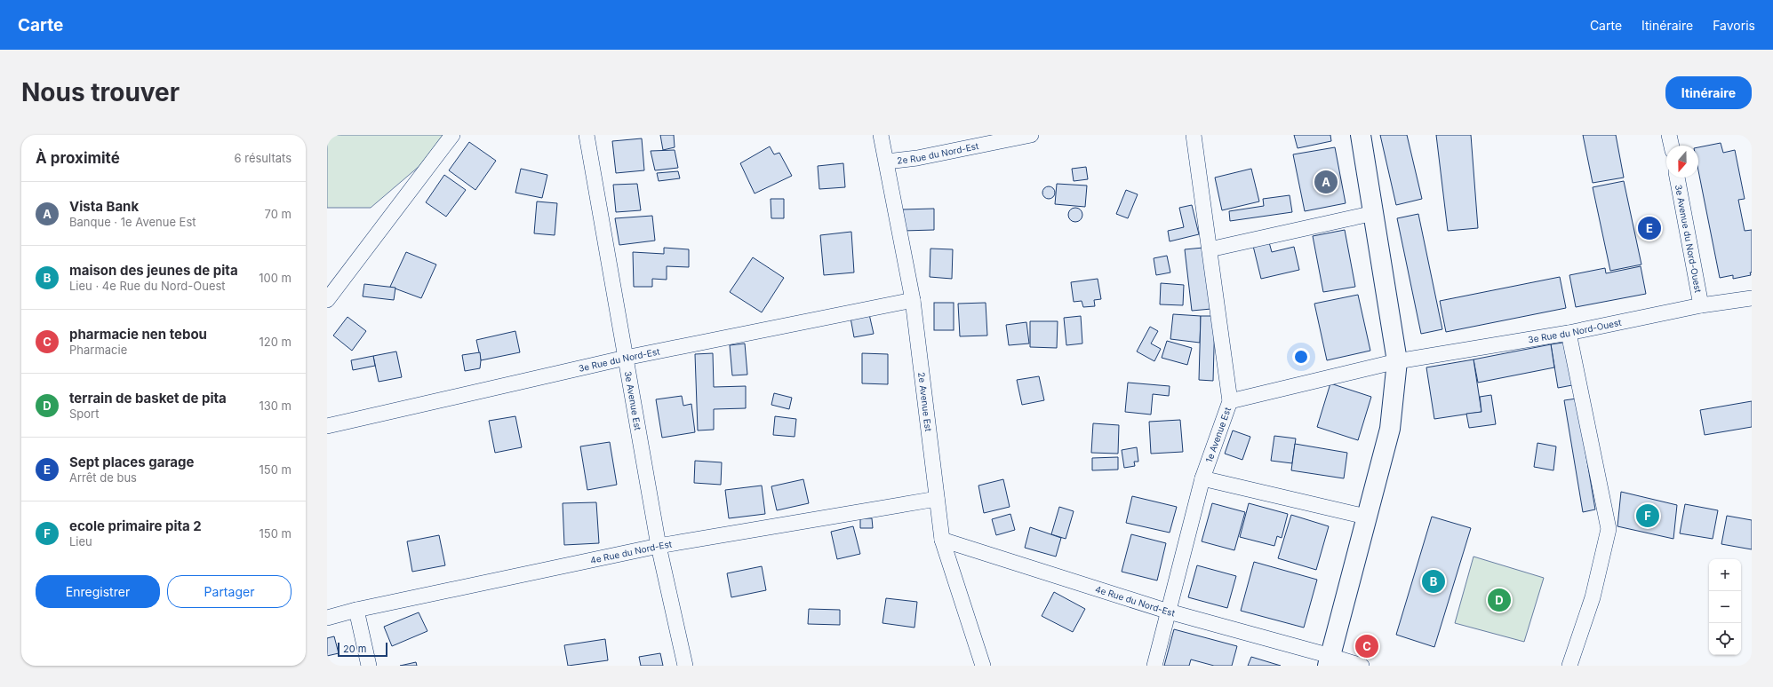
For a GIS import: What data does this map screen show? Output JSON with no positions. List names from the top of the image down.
{
  "streets": {
    "street": [
      "2e Rue du Nord-Est",
      "3e Avenue du Nord-Ouest",
      "3e Rue du Nord-Ouest",
      "3e Rue du Nord-Est",
      "3e Avenue Est",
      "2e Avenue Est",
      "1e Avenue Est",
      "4e Rue du Nord-Est"
    ]
  },
  "crossings": [
    ["2e Rue du Nord-Est", "2e Avenue Est"],
    ["3e Avenue du Nord-Ouest", "3e Rue du Nord-Ouest"],
    ["3e Rue du Nord-Ouest", "1e Avenue Est"],
    ["3e Rue du Nord-Est", "3e Avenue Est"],
    ["3e Rue du Nord-Est", "2e Avenue Est"],
    ["3e Avenue Est", "4e Rue du Nord-Est"],
    ["2e Avenue Est", "4e Rue du Nord-Est"],
    ["1e Avenue Est", "4e Rue du Nord-Est"]
  ],
  "scale_bar": "20 m",
  "north": "bottom",
  "page": {
    "header": "Carte",
    "nav": ["Carte", "Itinéraire", "Favoris"],
    "buttons": [
      "Itinéraire",
      ["Enregistrer", "Partager"]
    ],
    "title": "Nous trouver",
    "heading": ["À proximité", "6 résultats"],
    "pins": [
      "A",
      "E",
      "F",
      "B",
      "D",
      "C"
    ],
    "list": [
      {
        "mark": "A",
        "name": "Vista Bank",
        "note": "Banque · 1e Avenue Est",
        "value": "70 m"
      },
      {
        "mark": "B",
        "name": "maison des jeunes de pita",
        "note": "Lieu · 4e Rue du Nord-Ouest",
        "value": "100 m"
      },
      {
        "mark": "C",
        "name": "pharmacie nen tebou",
        "note": "Pharmacie",
        "value": "120 m"
      },
      {
        "mark": "D",
        "name": "terrain de basket de pita",
        "note": "Sport",
        "value": "130 m"
      },
      {
        "mark": "E",
        "name": "Sept places garage",
        "note": "Arrêt de bus",
        "value": "150 m"
      },
      {
        "mark": "F",
        "name": "ecole primaire pita 2",
        "note": "Lieu",
        "value": "150 m"
      }
    ],
    "map_buttons": ["+", "−"],
    "scale": "20 m"
  }
}
